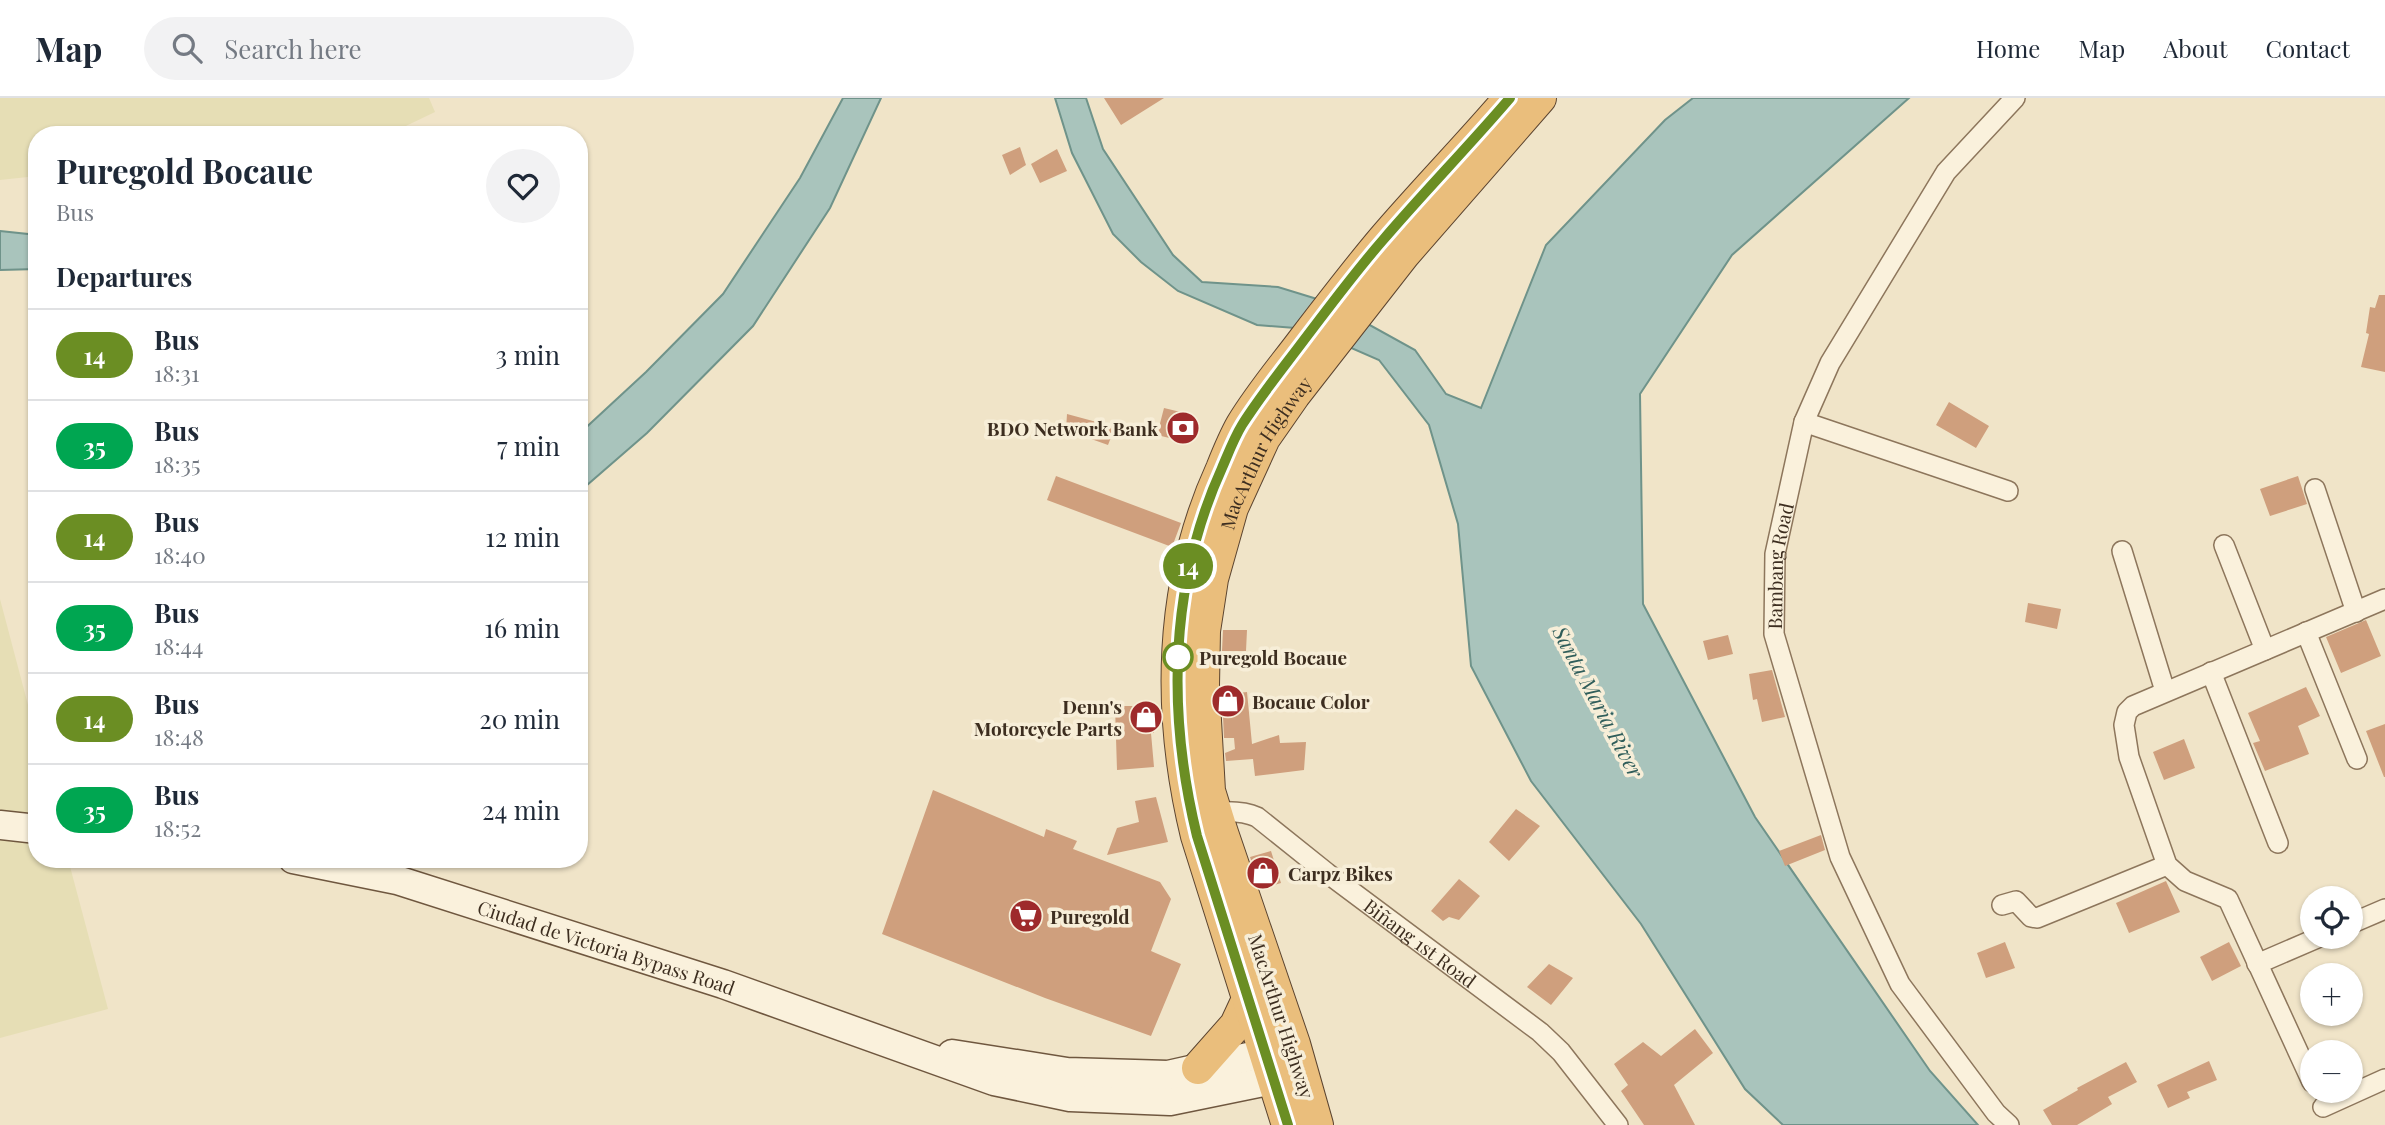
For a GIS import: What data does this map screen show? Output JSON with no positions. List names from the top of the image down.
{
  "streets": {
    "highway": ["MacArthur Highway"],
    "main road": ["Ciudad de Victoria Bypass Road"],
    "street": ["Bambang Road", "Biñang 1st Road"]
  },
  "crossings": [
    ["MacArthur Highway", "Biñang 1st Road"],
    ["MacArthur Highway", "Ciudad de Victoria Bypass Road"]
  ],
  "water": ["Santa Maria River"],
  "places": {
    "bank": ["BDO Network Bank"],
    "other": ["Puregold Bocaue"],
    "shop": ["Bocaue Color", "Denn's Motorcycle Parts", "Carpz Bikes"],
    "supermarket": ["Puregold"]
  },
  "lines": ["bus line 14"],
  "page": {
    "header": "Map",
    "search": "Search here",
    "nav": [
      "Home",
      "Map",
      "About",
      "Contact"
    ],
    "on_map": "14",
    "heading": [
      ["Puregold Bocaue", "Bus"],
      "Departures"
    ],
    "list": [
      {
        "mark": "14",
        "name": "Bus",
        "note": "18:31",
        "value": "3 min"
      },
      {
        "mark": "35",
        "name": "Bus",
        "note": "18:35",
        "value": "7 min"
      },
      {
        "mark": "14",
        "name": "Bus",
        "note": "18:40",
        "value": "12 min"
      },
      {
        "mark": "35",
        "name": "Bus",
        "note": "18:44",
        "value": "16 min"
      },
      {
        "mark": "14",
        "name": "Bus",
        "note": "18:48",
        "value": "20 min"
      },
      {
        "mark": "35",
        "name": "Bus",
        "note": "18:52",
        "value": "24 min"
      }
    ],
    "map_buttons": ["+", "−"]
  }
}
